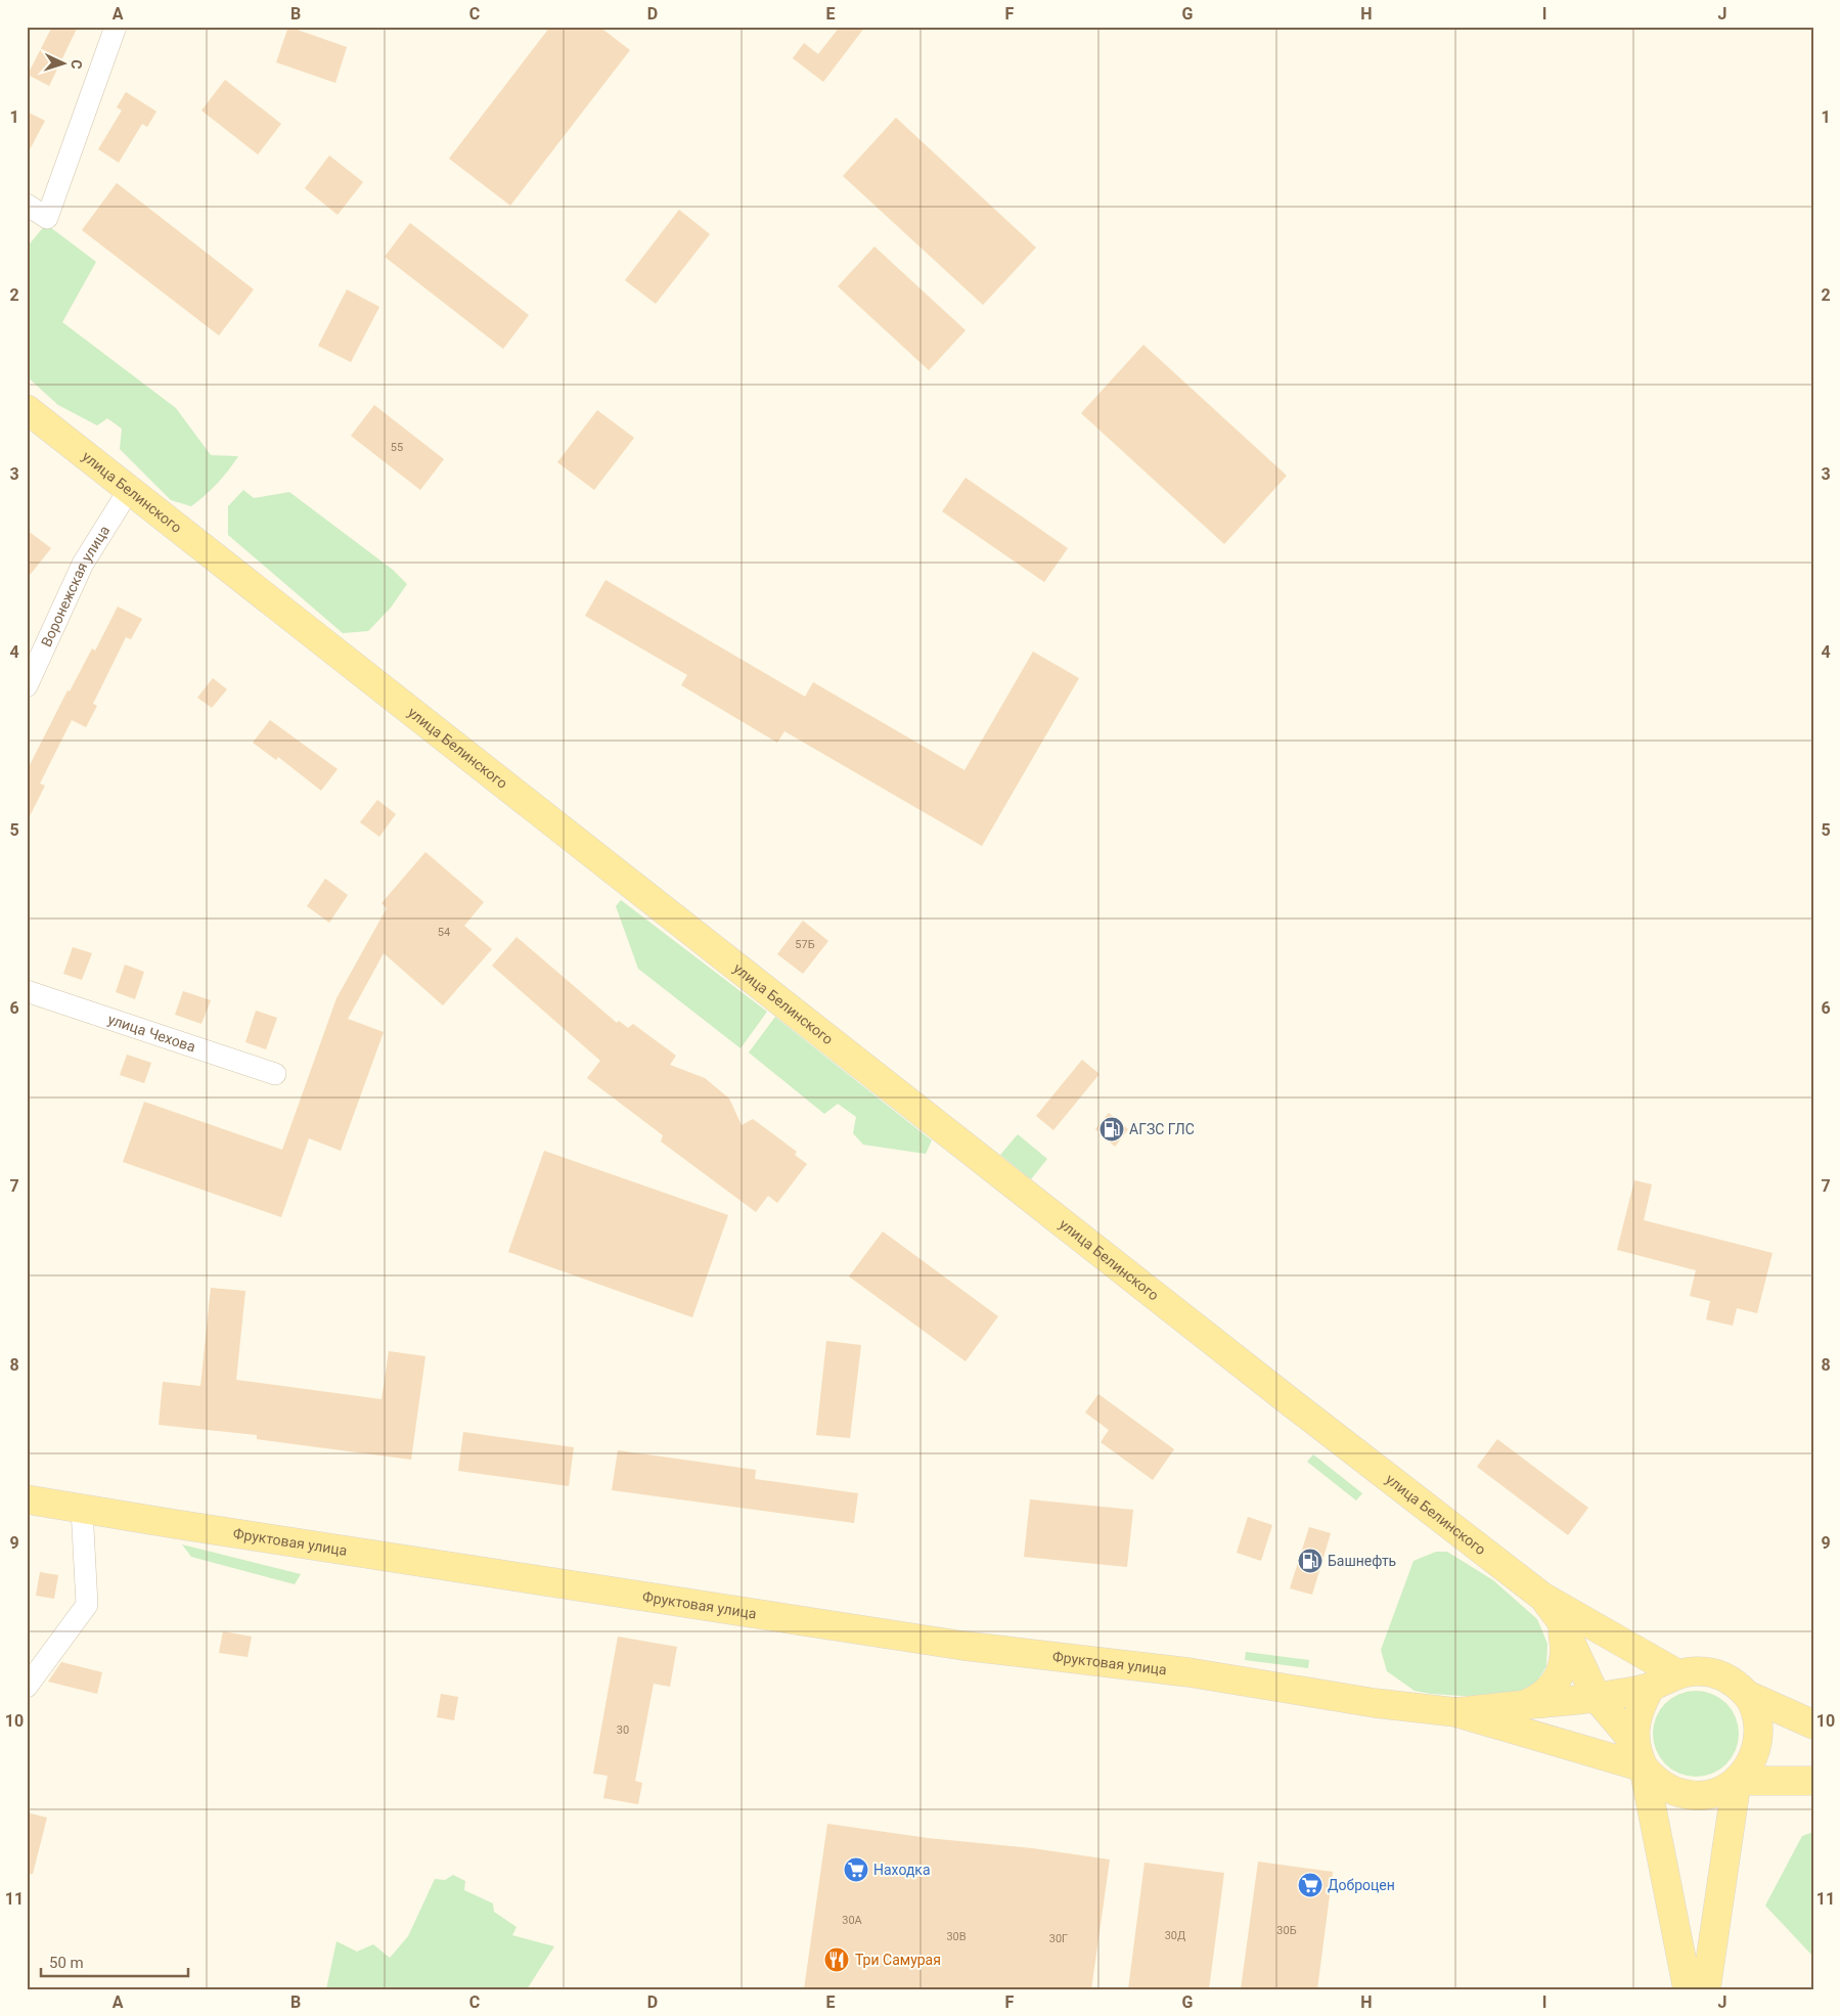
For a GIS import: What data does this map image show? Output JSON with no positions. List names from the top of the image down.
{
  "streets": {
    "main road": ["улица Белинского", "Фруктовая улица"],
    "street": ["Воронежская улица", "улица Чехова"]
  },
  "crossings": [
    ["улица Белинского", "Воронежская улица"]
  ],
  "places": {
    "fuel station": ["АГЗС ГЛС", "Башнефть"],
    "supermarket": ["Находка", "Доброцен"],
    "restaurant": ["Три Самурая"]
  },
  "house_numbers": [
    "55",
    "54",
    "57Б",
    "30",
    "30А",
    "30Б",
    "30Д",
    "30В",
    "30Г"
  ],
  "scale_bar": "50 m",
  "north": "right",
  "grid": {
    "columns": [
      "A",
      "B",
      "C",
      "D",
      "E",
      "F",
      "G",
      "H",
      "I",
      "J"
    ],
    "rows": [
      "1",
      "2",
      "3",
      "4",
      "5",
      "6",
      "7",
      "8",
      "9",
      "10",
      "11"
    ]
  }
}
